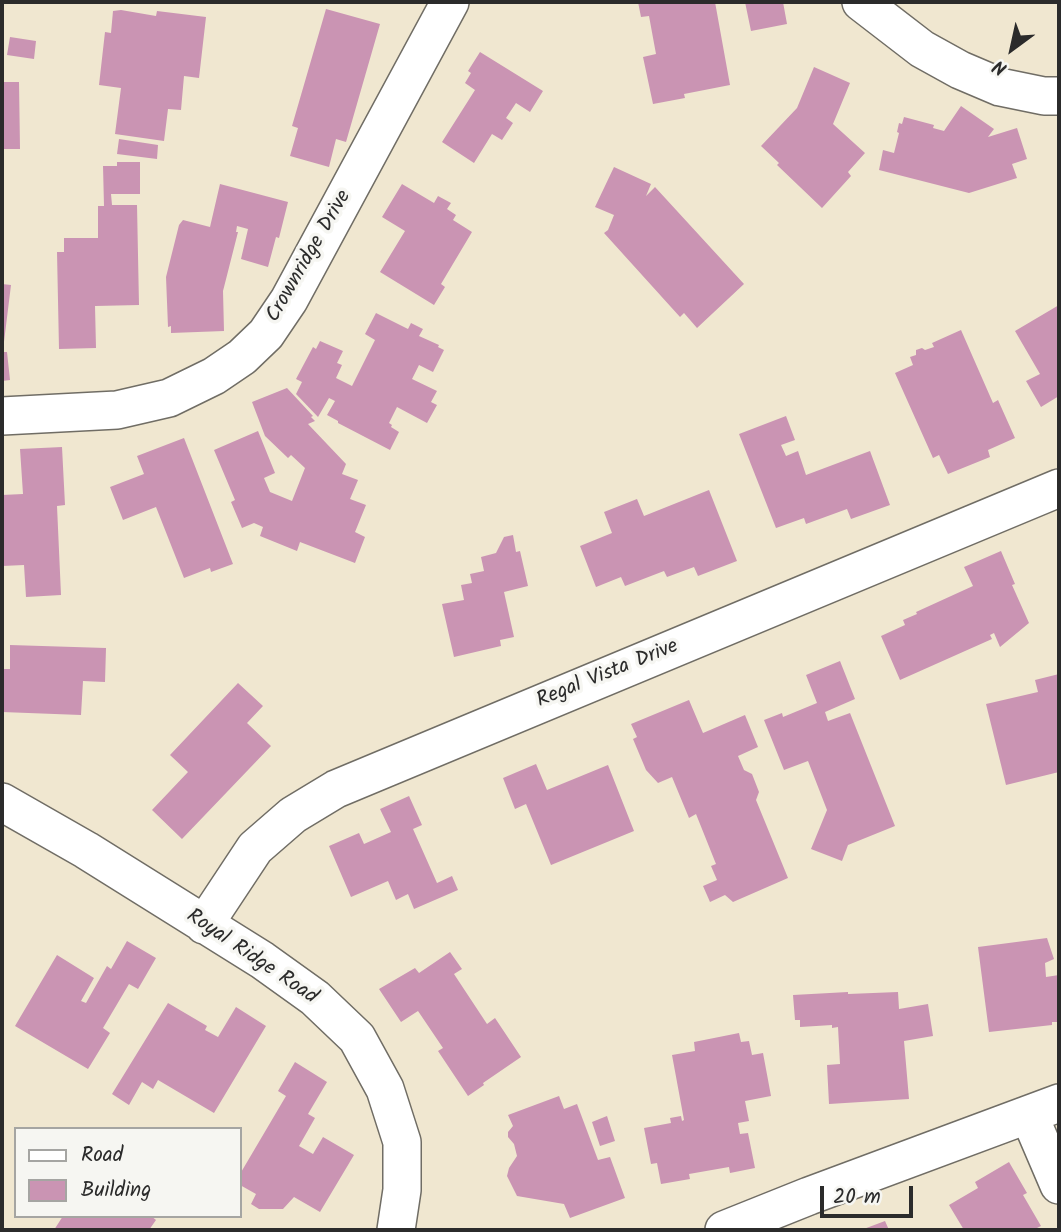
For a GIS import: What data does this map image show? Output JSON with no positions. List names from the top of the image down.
{
  "streets": {
    "street": ["Crownridge Drive", "Regal Vista Drive", "Royal Ridge Road"]
  },
  "crossings": [
    ["Regal Vista Drive", "Royal Ridge Road"]
  ],
  "legend": ["Road", "Building"],
  "scale_bar": "20 m",
  "north": "bottom left"
}
